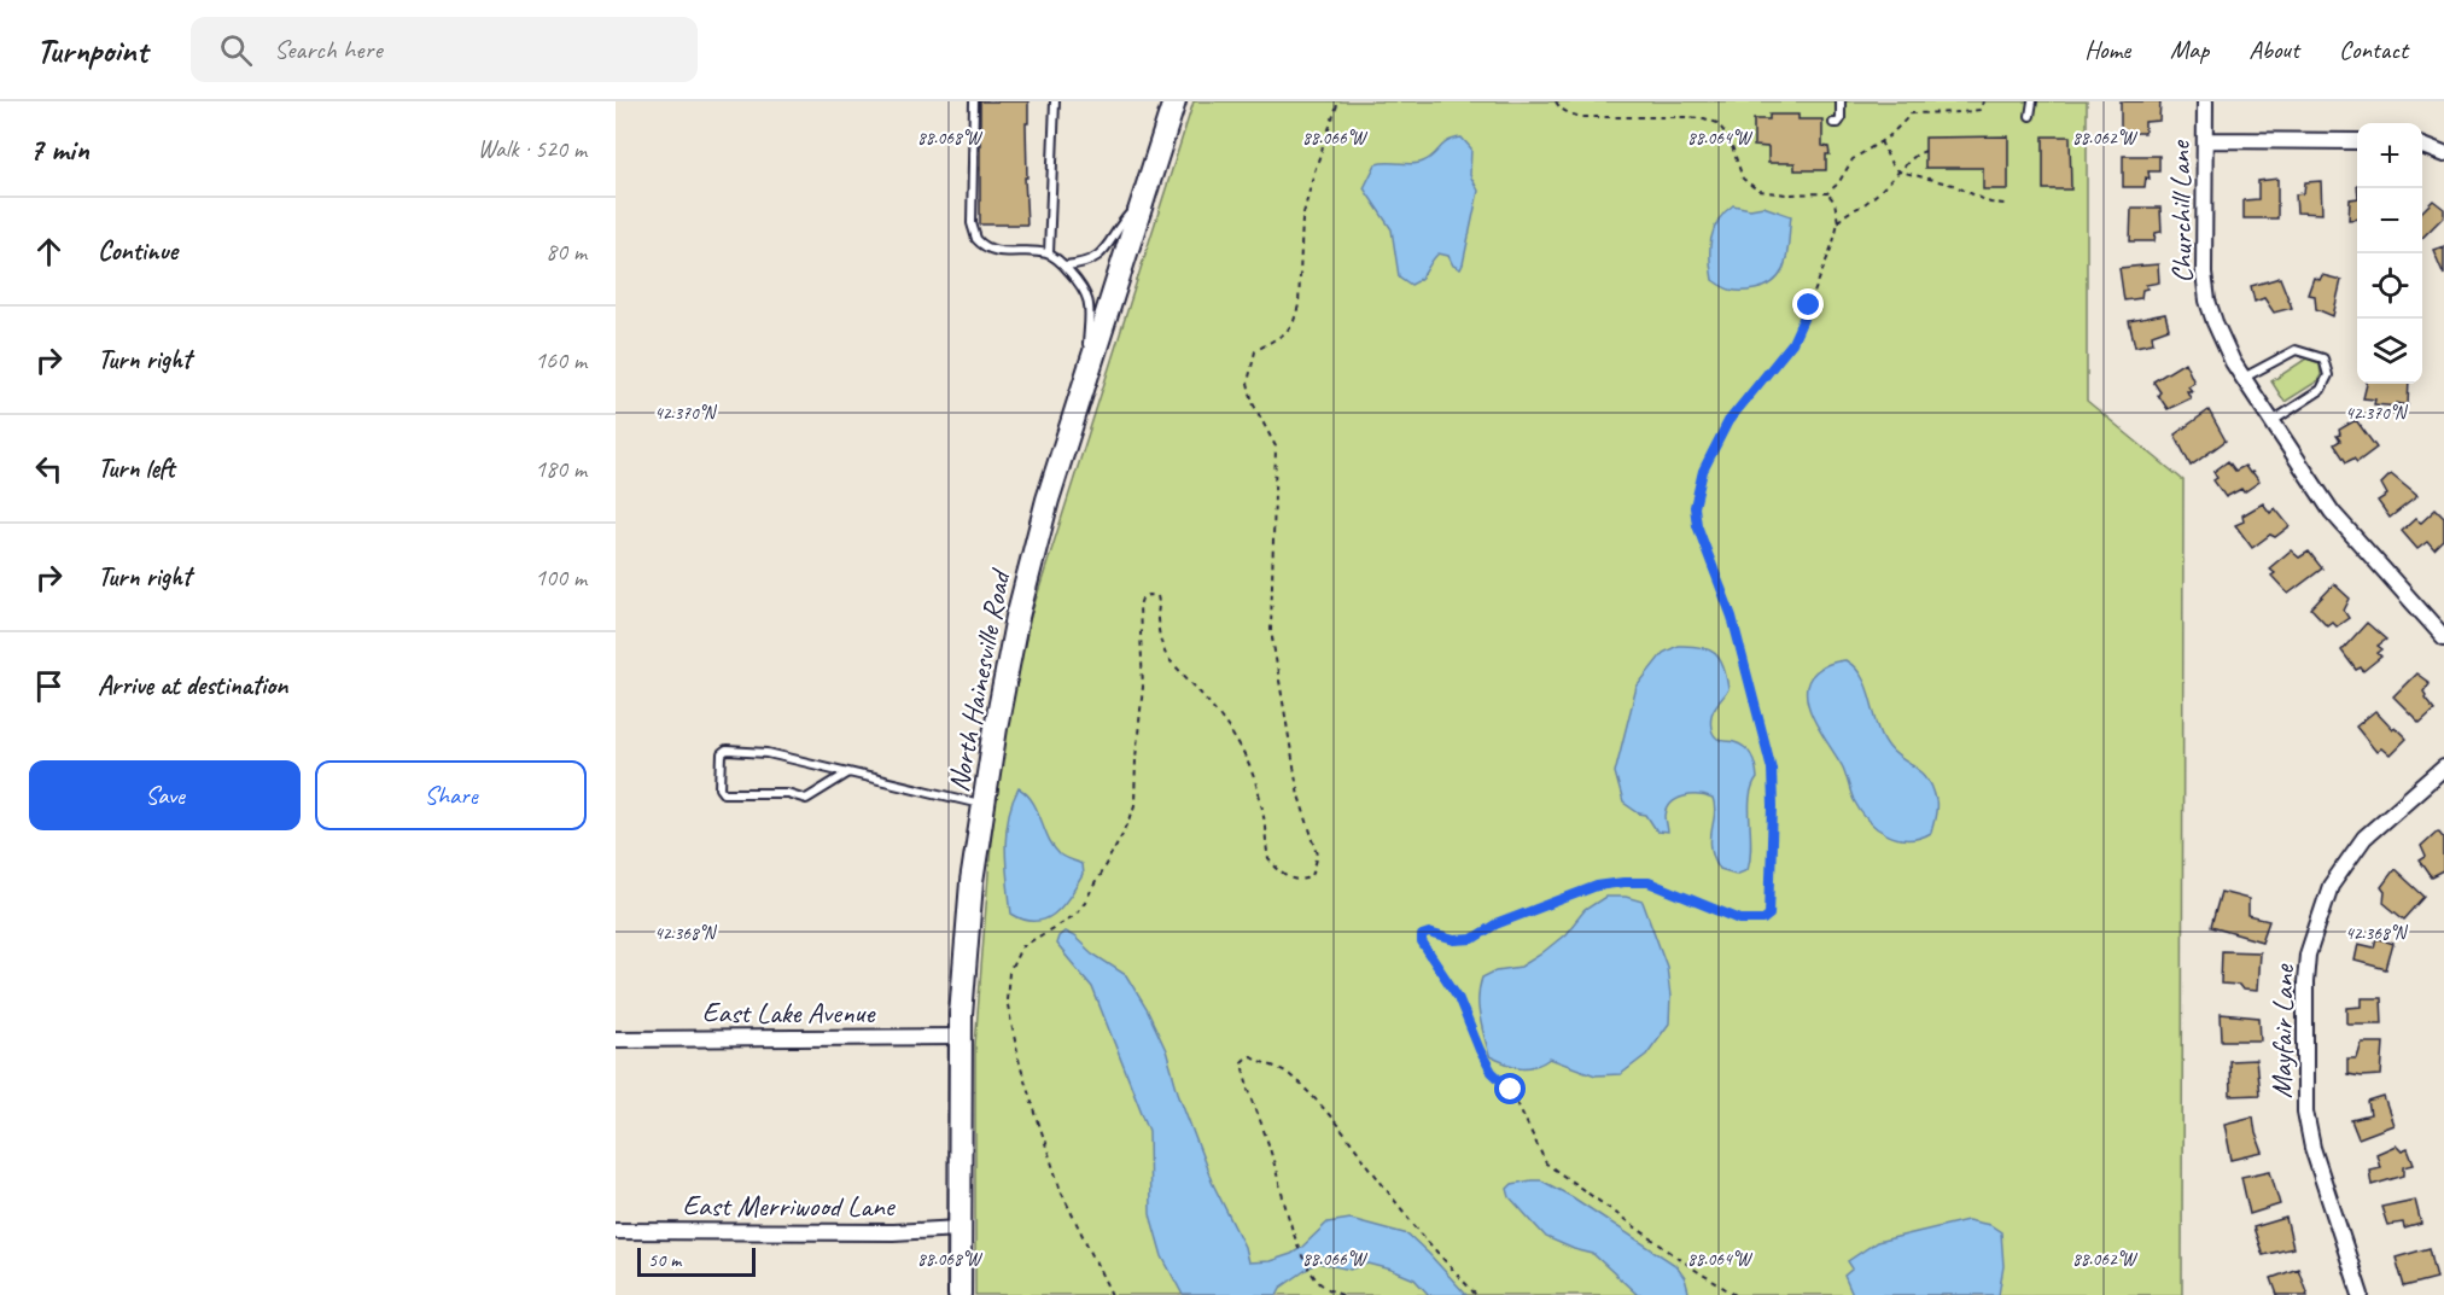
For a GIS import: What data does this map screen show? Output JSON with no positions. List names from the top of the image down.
{
  "streets": {
    "main road": ["North Hainesville Road"],
    "street": [
      "Churchill Lane",
      "East Lake Avenue",
      "Mayfair Lane",
      "East Merriwood Lane"
    ]
  },
  "crossings": [
    ["North Hainesville Road", "East Lake Avenue"],
    ["North Hainesville Road", "East Merriwood Lane"]
  ],
  "scale_bar": "50 m",
  "page": {
    "header": "Turnpoint",
    "search": "Search here",
    "nav": [
      "Home",
      "Map",
      "About",
      "Contact"
    ],
    "heading": ["7 min", "Walk · 520 m"],
    "map_buttons": ["+", "−"],
    "list": [
      ["Continue", "80 m"],
      ["Turn right", "160 m"],
      ["Turn left", "180 m"],
      ["Turn right", "100 m"],
      "Arrive at destination"
    ],
    "buttons": ["Save", "Share"],
    "scale": "50 m"
  },
  "coordinates": [
    "88.068°W",
    "88.066°W",
    "88.064°W",
    "88.062°W",
    "42.370°N",
    "42.368°N"
  ]
}
